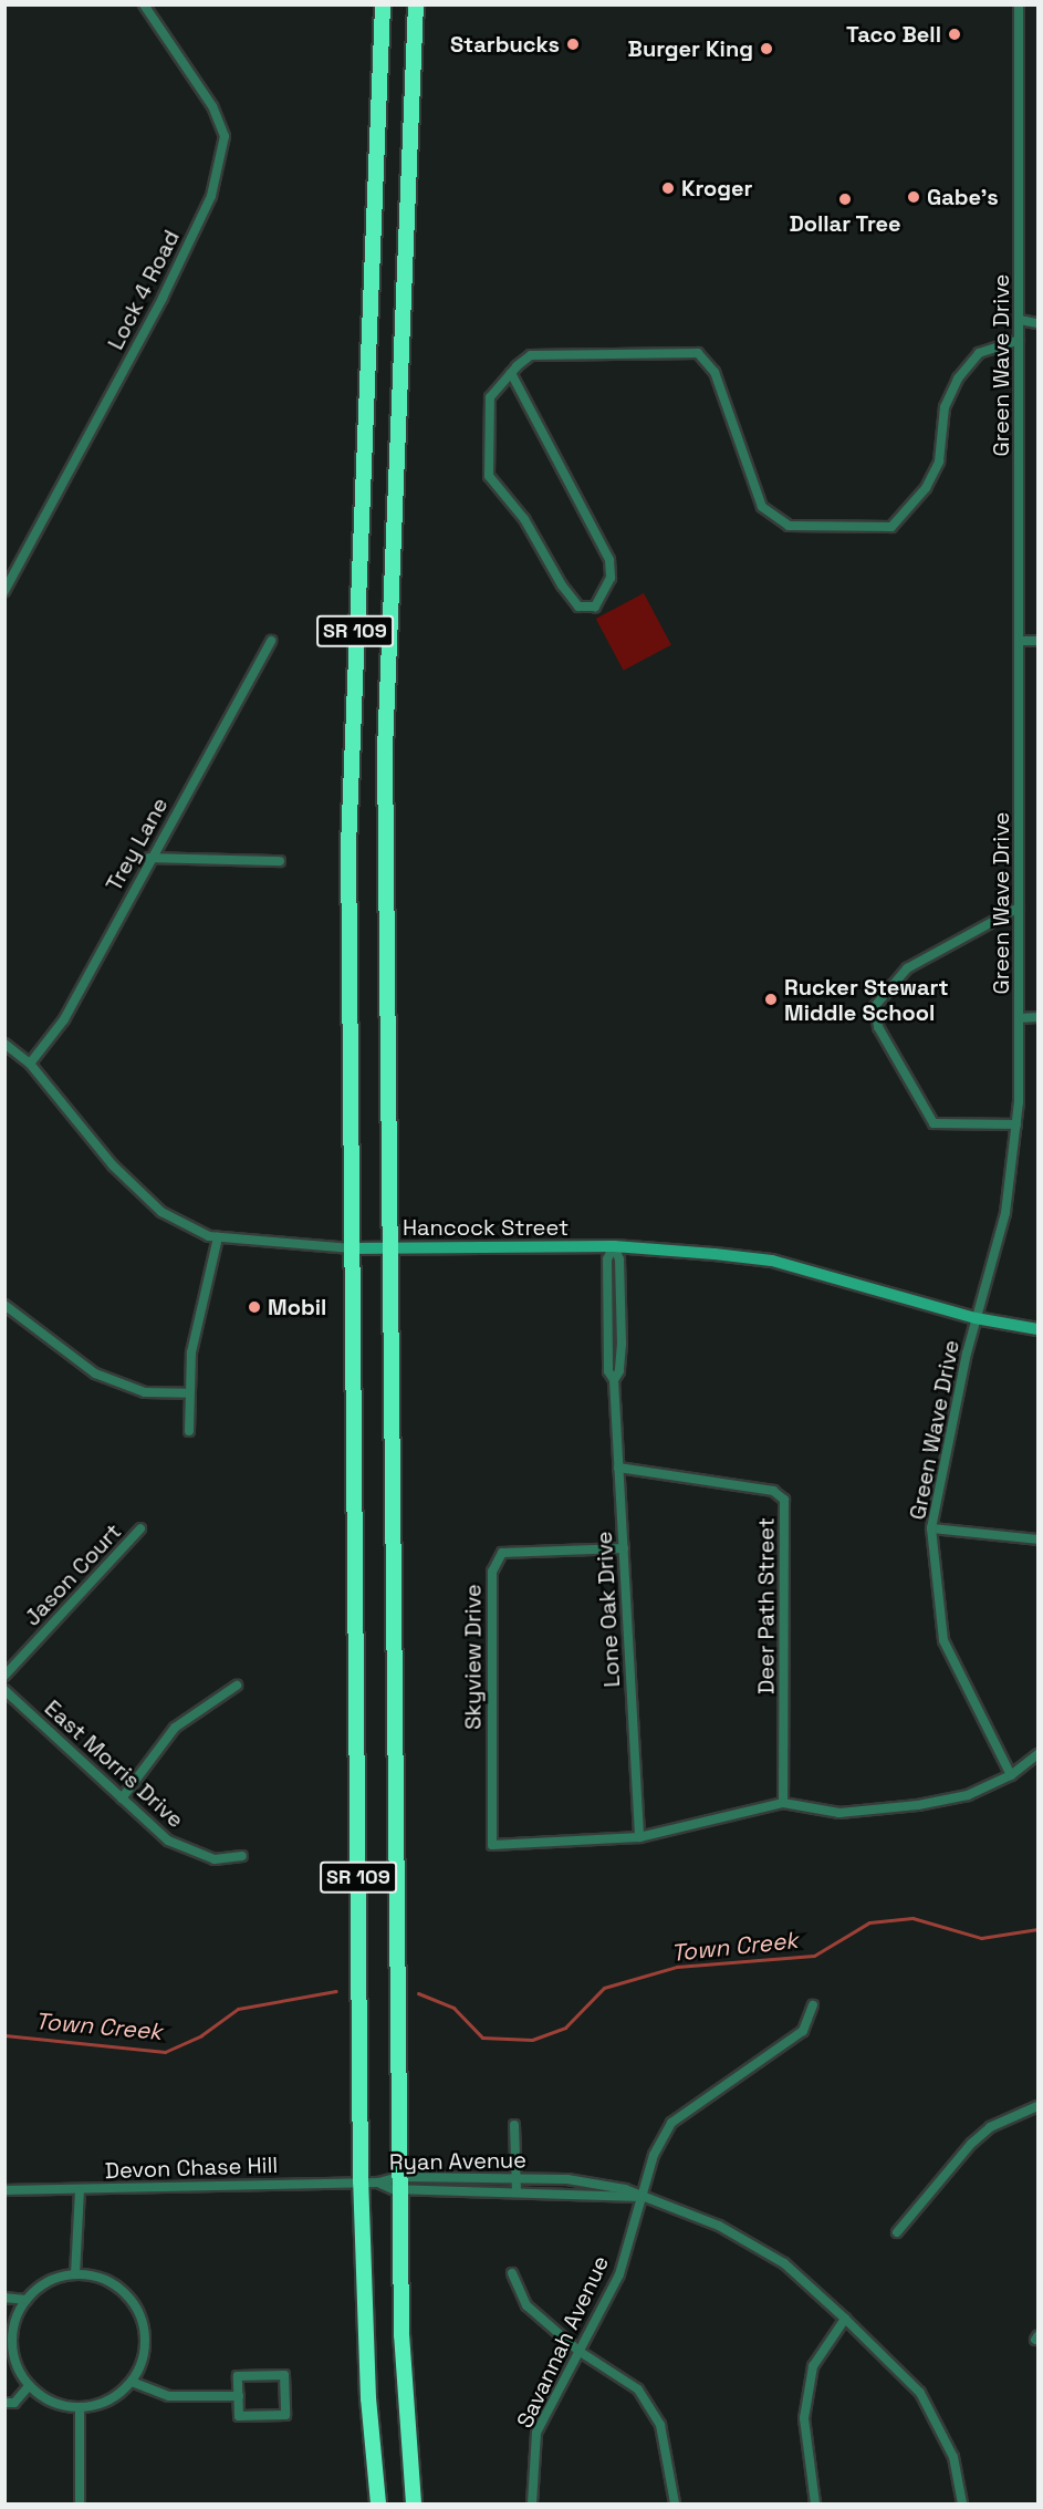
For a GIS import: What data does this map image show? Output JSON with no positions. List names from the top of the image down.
{
  "streets": {
    "highway": ["SR 109"],
    "street": [
      "Lock 4 Road",
      "Green Wave Drive",
      "Trey Lane",
      "Hancock Street",
      "Jason Court",
      "Deer Path Street",
      "Lone Oak Drive",
      "Skyview Drive",
      "East Morris Drive",
      "Ryan Avenue",
      "Devon Chase Hill",
      "Savannah Avenue"
    ]
  },
  "crossings": [
    ["Green Wave Drive", "Hancock Street"],
    ["SR 109", "Hancock Street"],
    ["SR 109", "Ryan Avenue"],
    ["SR 109", "Devon Chase Hill"],
    ["Trey Lane", "Hancock Street"],
    ["Hancock Street", "Lone Oak Drive"],
    ["Deer Path Street", "Lone Oak Drive"],
    ["Lone Oak Drive", "Skyview Drive"],
    ["Ryan Avenue", "Devon Chase Hill"],
    ["Ryan Avenue", "Savannah Avenue"]
  ],
  "water": ["Town Creek"],
  "places": [
    "Taco Bell",
    "Starbucks",
    "Burger King",
    "Kroger",
    "Gabe's",
    "Dollar Tree",
    "Rucker Stewart Middle School",
    "Mobil"
  ]
}
